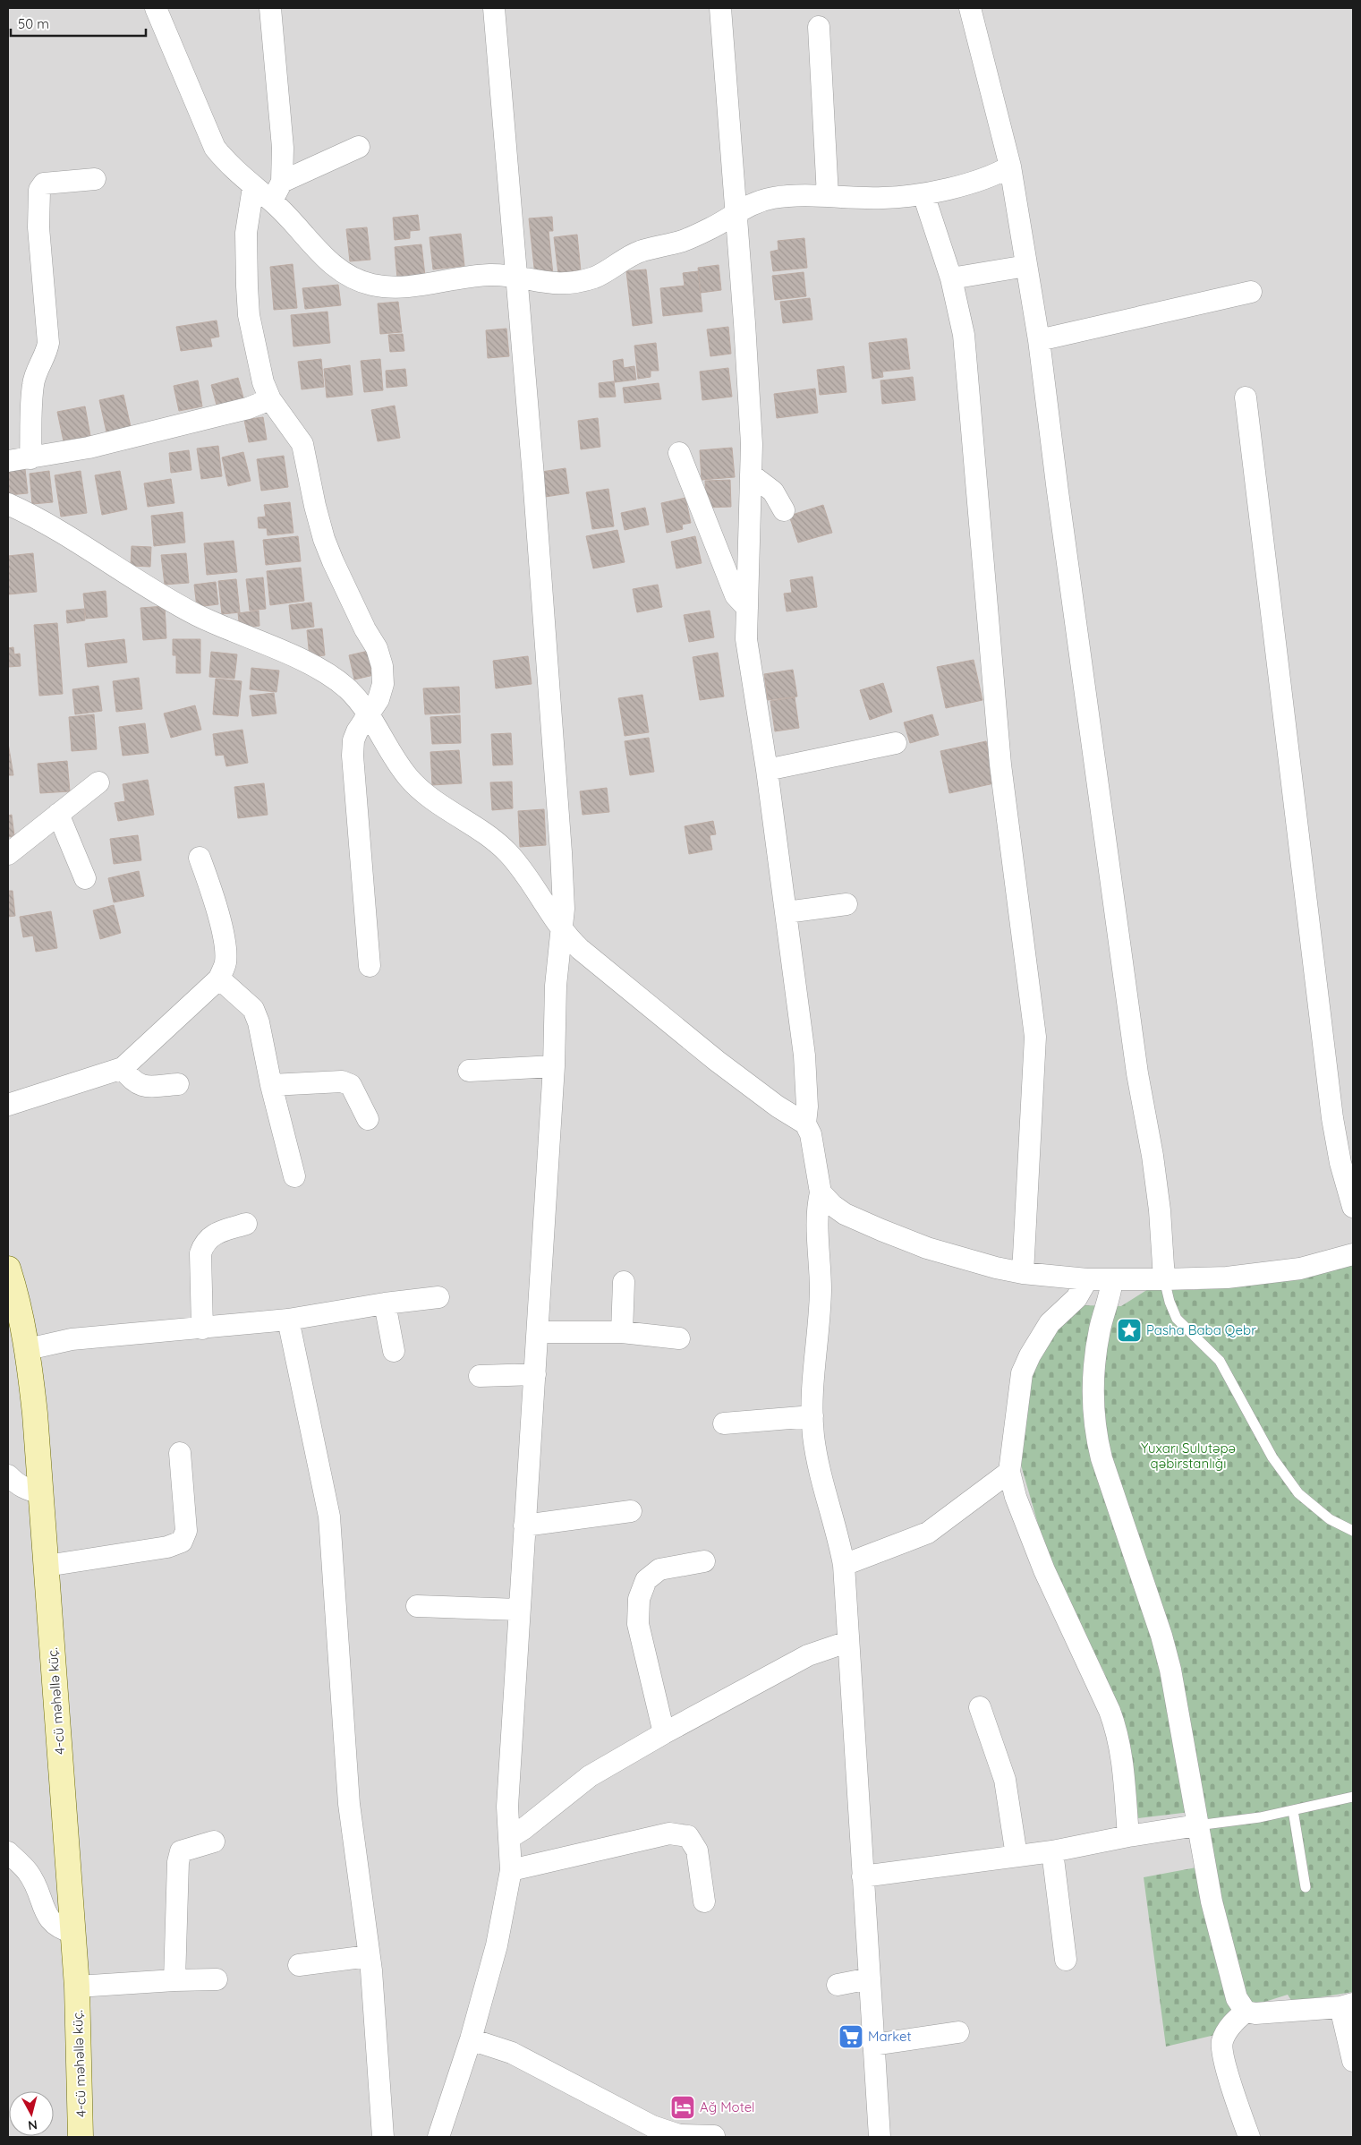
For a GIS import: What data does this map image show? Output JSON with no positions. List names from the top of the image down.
{
  "streets": {
    "street": ["4-cü məhəllə küç."]
  },
  "parks": ["Yuxarı Sulutəpə qəbirstanlığı"],
  "places": {
    "place": ["Pasha Baba Qebr"],
    "supermarket": ["Market"],
    "hotel": ["Ağ Motel"]
  },
  "scale_bar": "50 m",
  "north": "bottom"
}
